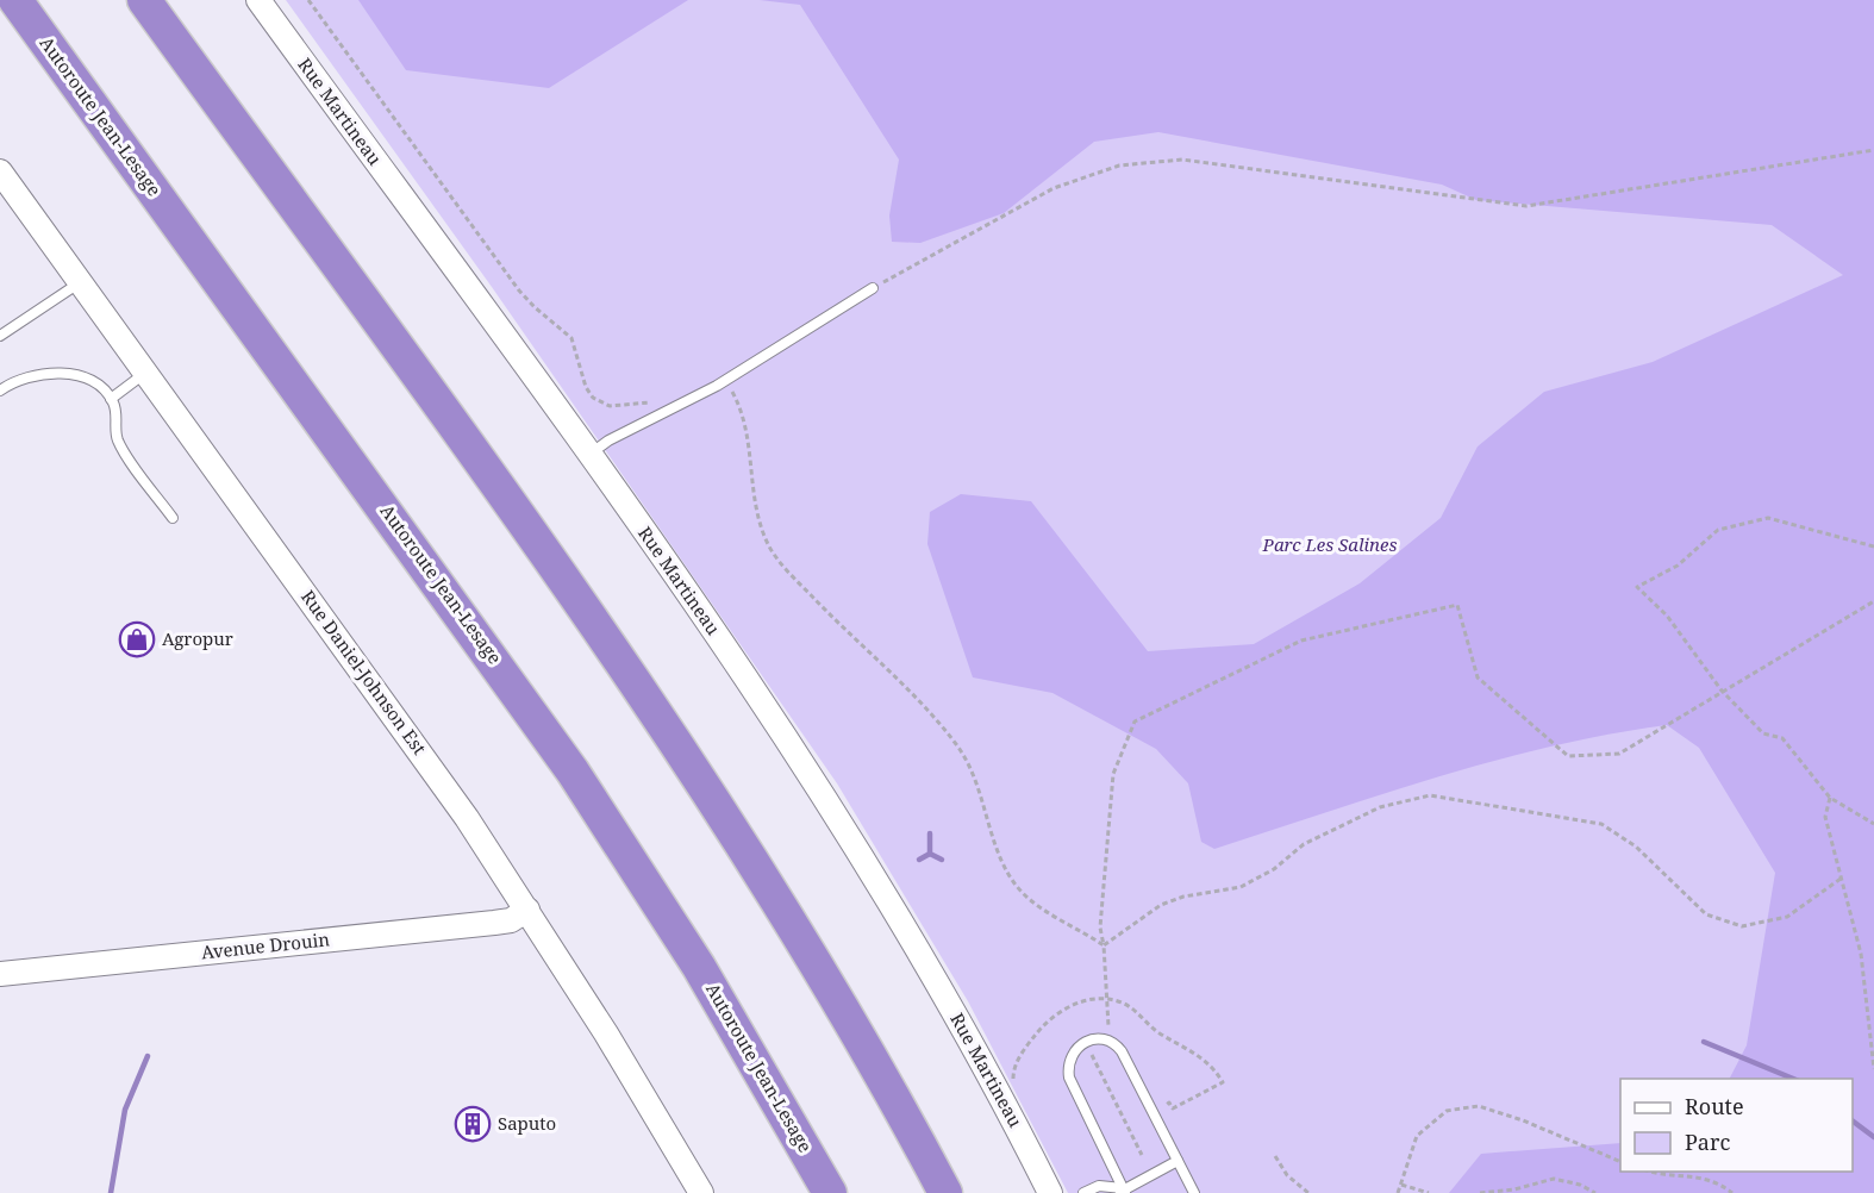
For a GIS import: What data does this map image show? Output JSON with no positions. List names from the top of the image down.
{
  "streets": {
    "highway": ["Autoroute Jean-Lesage"],
    "street": ["Rue Martineau", "Rue Daniel-Johnson Est", "Avenue Drouin"]
  },
  "crossings": [
    ["Rue Daniel-Johnson Est", "Avenue Drouin"]
  ],
  "parks": ["Parc Les Salines"],
  "places": {
    "shop": ["Agropur"],
    "building": ["Saputo"]
  },
  "legend": ["Route", "Parc"]
}
